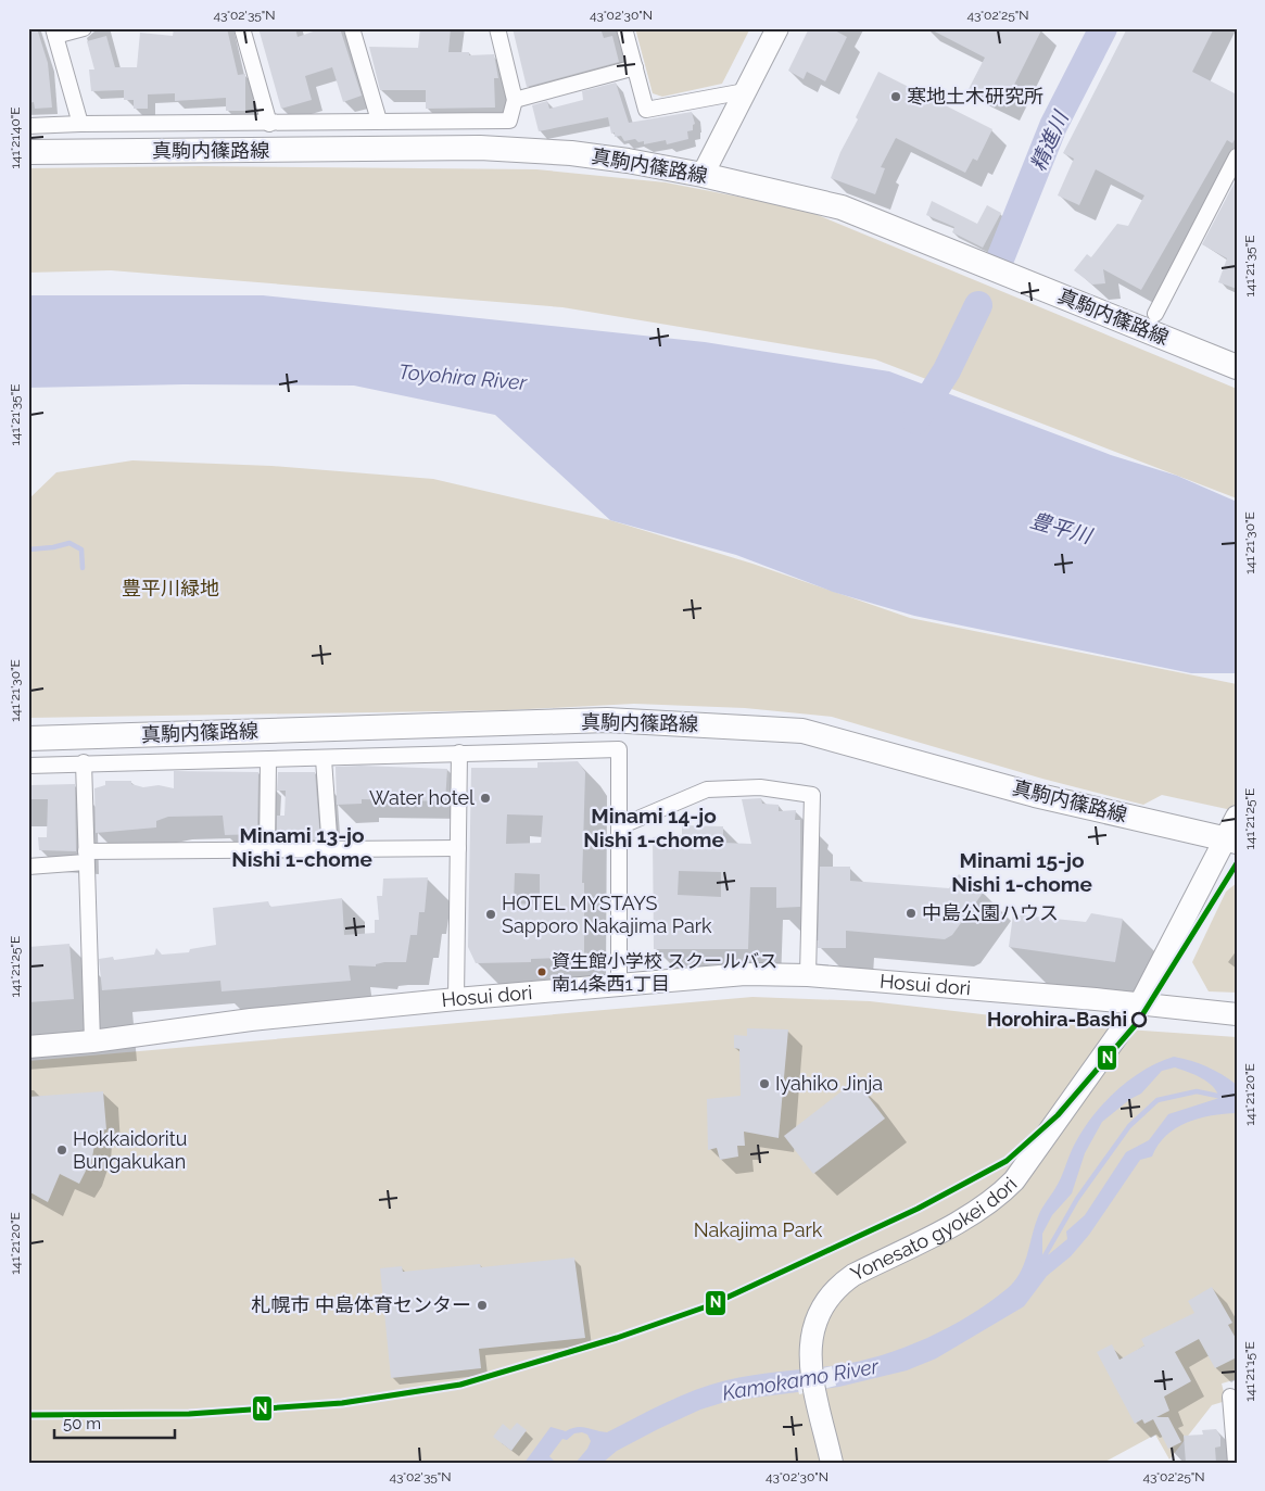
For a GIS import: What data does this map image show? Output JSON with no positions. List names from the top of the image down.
{
  "streets": {
    "main road": ["真駒内篠路線"],
    "street": ["Hosui dori", "Yonesato gyokei dori"]
  },
  "crossings": [
    ["真駒内篠路線", "Yonesato gyokei dori"],
    ["Hosui dori", "Yonesato gyokei dori"]
  ],
  "districts": ["Minami 14-jo Nishi 1-chome", "Minami 13-jo Nishi 1-chome", "Minami 15-jo Nishi 1-chome"],
  "water": [
    "精進川",
    "Toyohira River",
    "豊平川",
    "Kamokamo River"
  ],
  "parks": ["豊平川緑地", "Nakajima Park"],
  "places": [
    "寒地土木研究所",
    "Water hotel",
    "中島公園ハウス",
    "HOTEL MYSTAYS Sapporo Nakajima Park",
    "資生館小学校 スクールバス 南14条西1丁目",
    "Horohira-Bashi",
    "Iyahiko Jinja",
    "Hokkaidoritu Bungakukan",
    "札幌市 中島体育センター"
  ],
  "lines": ["transit line N"],
  "scale_bar": "50 m",
  "coordinates": [
    "43°02'35\"N",
    "43°02'30\"N",
    "43°02'25\"N",
    "141°21'40\"E",
    "141°21'35\"E",
    "141°21'30\"E",
    "141°21'25\"E",
    "141°21'20\"E",
    "141°21'15\"E"
  ]
}
